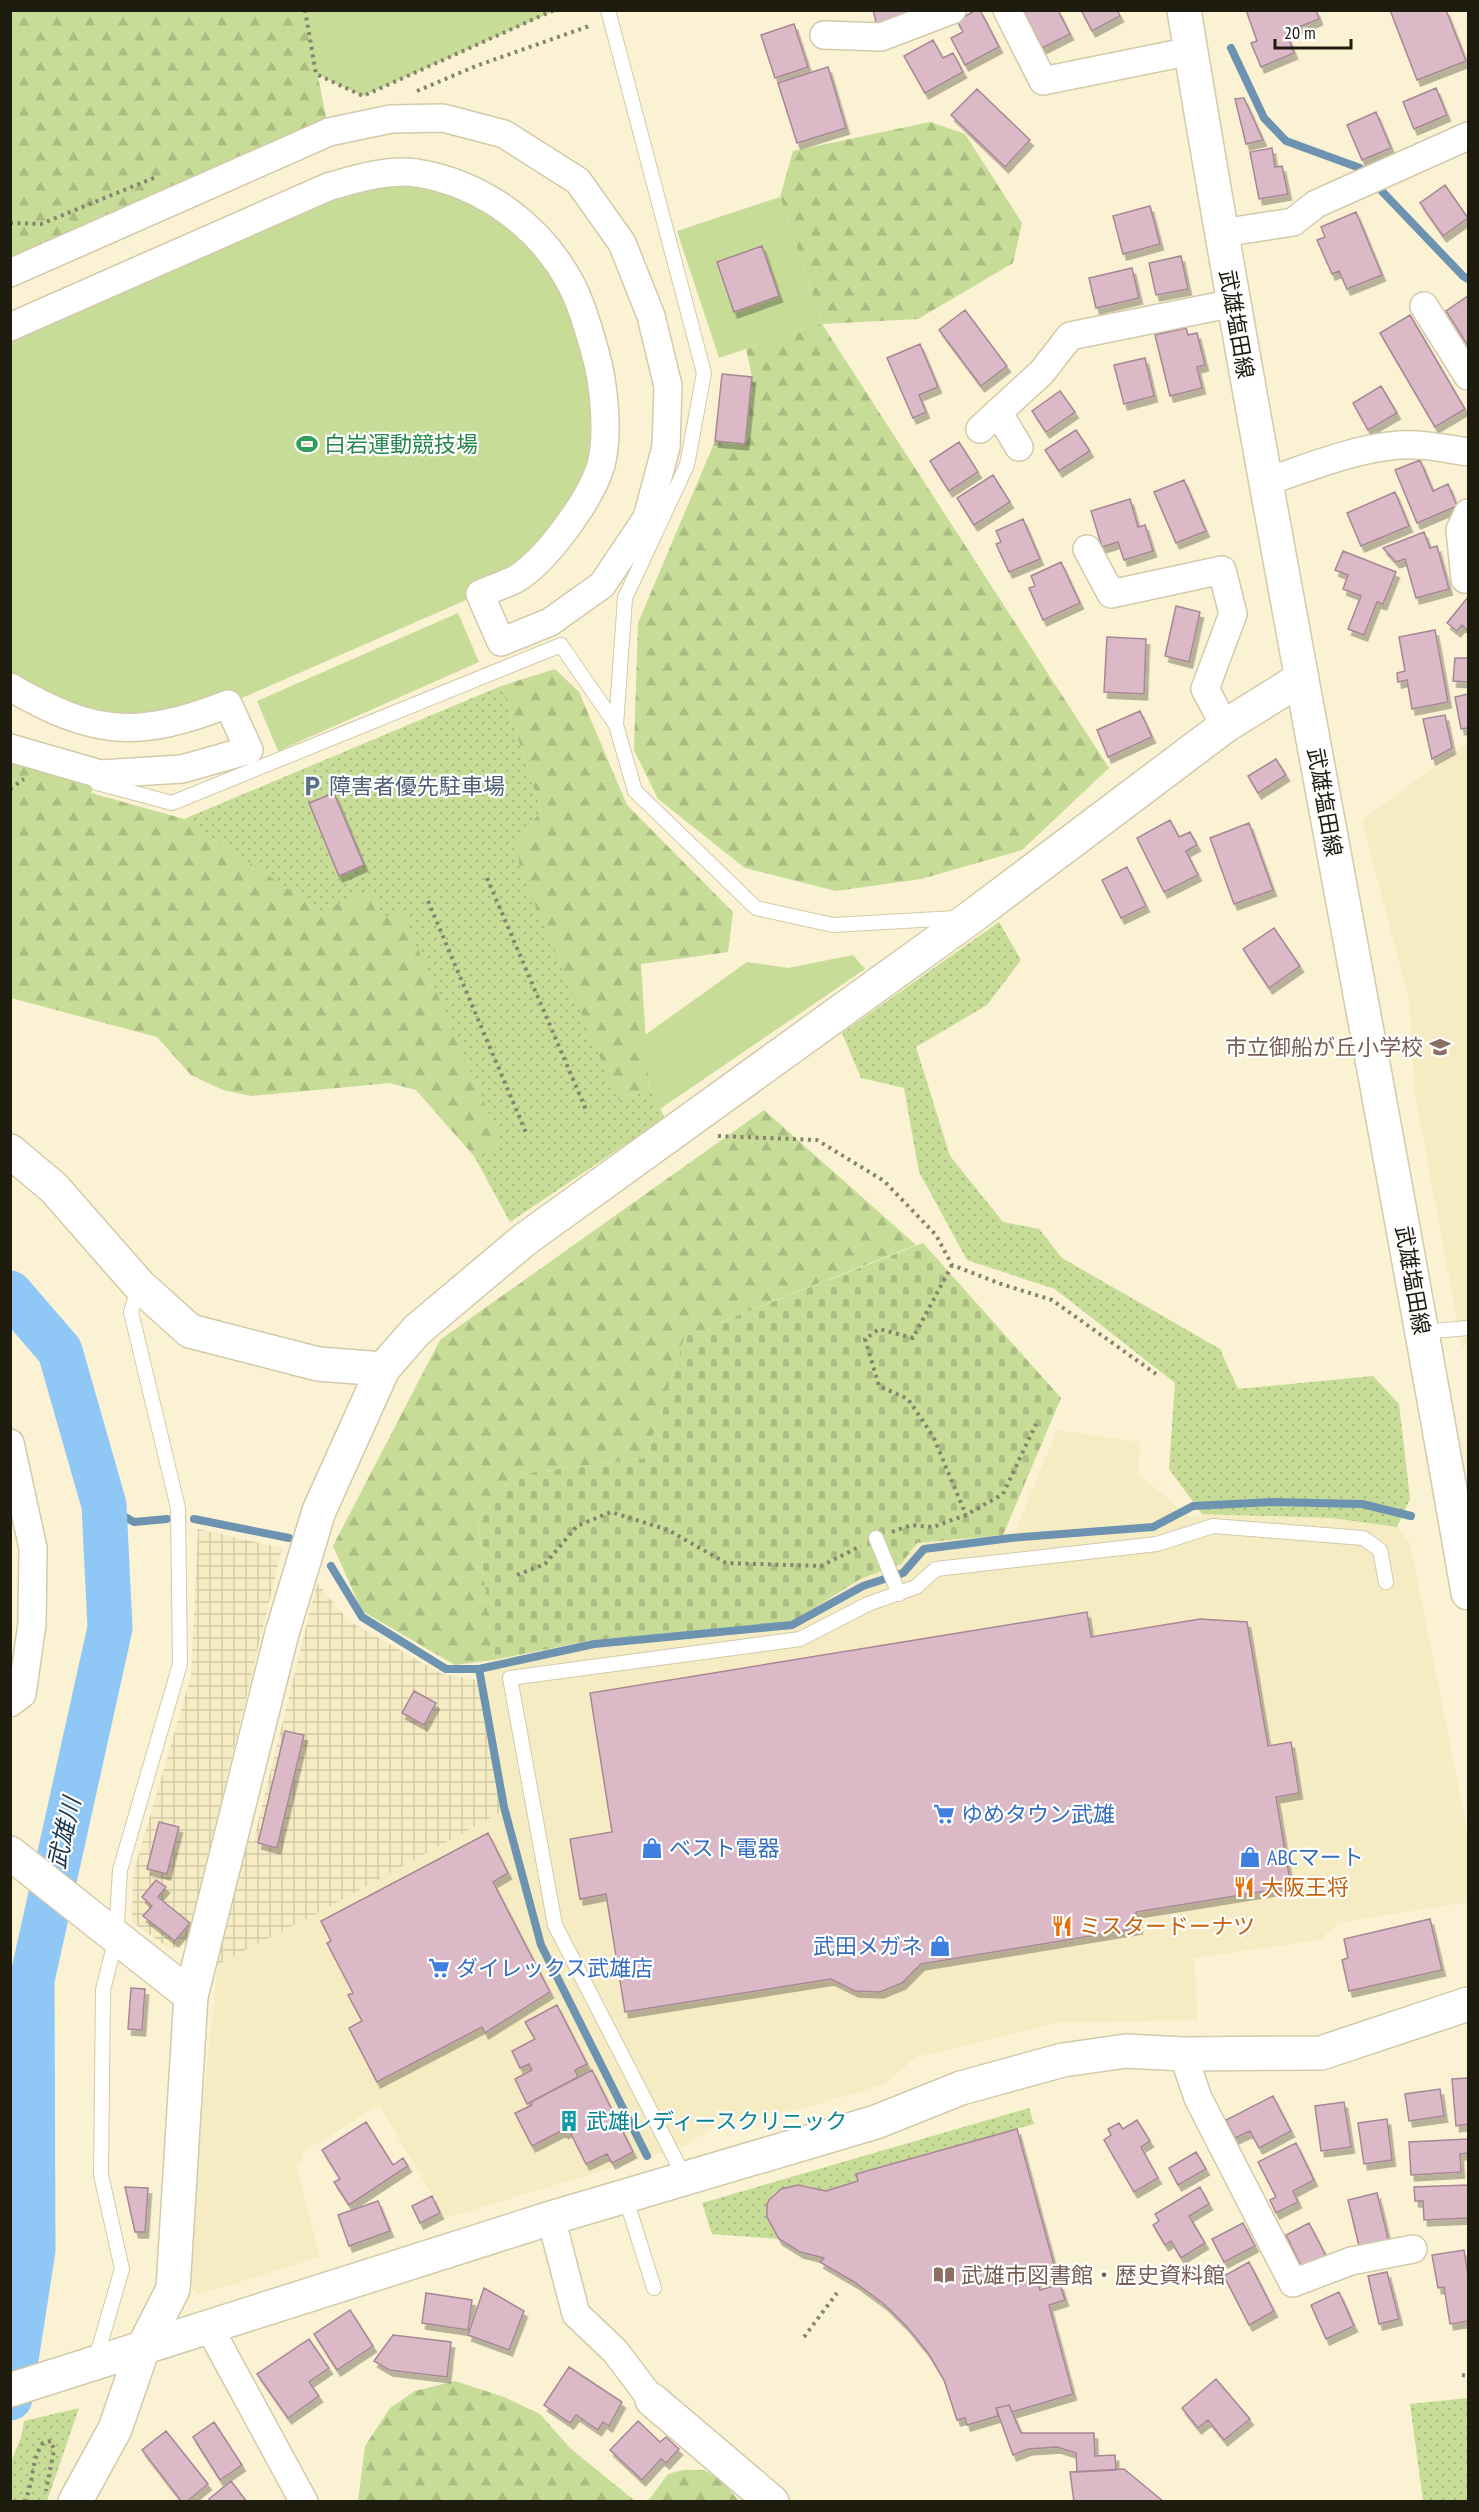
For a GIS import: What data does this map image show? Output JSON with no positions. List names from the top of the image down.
{
  "streets": {
    "street": ["武雄塩田線"]
  },
  "water": ["武雄川"],
  "places": {
    "sports": ["白岩運動競技場"],
    "parking": ["障害者優先駐車場"],
    "school or university": ["市立御船が丘小学校"],
    "supermarket": ["ゆめタウン武雄", "ダイレックス武雄店"],
    "shop": ["ベスト電器", "ABCマート", "武田メガネ"],
    "restaurant": ["大阪王将", "ミスタードーナツ"],
    "building": ["武雄レディースクリニック"],
    "library": ["武雄市図書館・歴史資料館"]
  },
  "scale_bar": "20 m"
}
